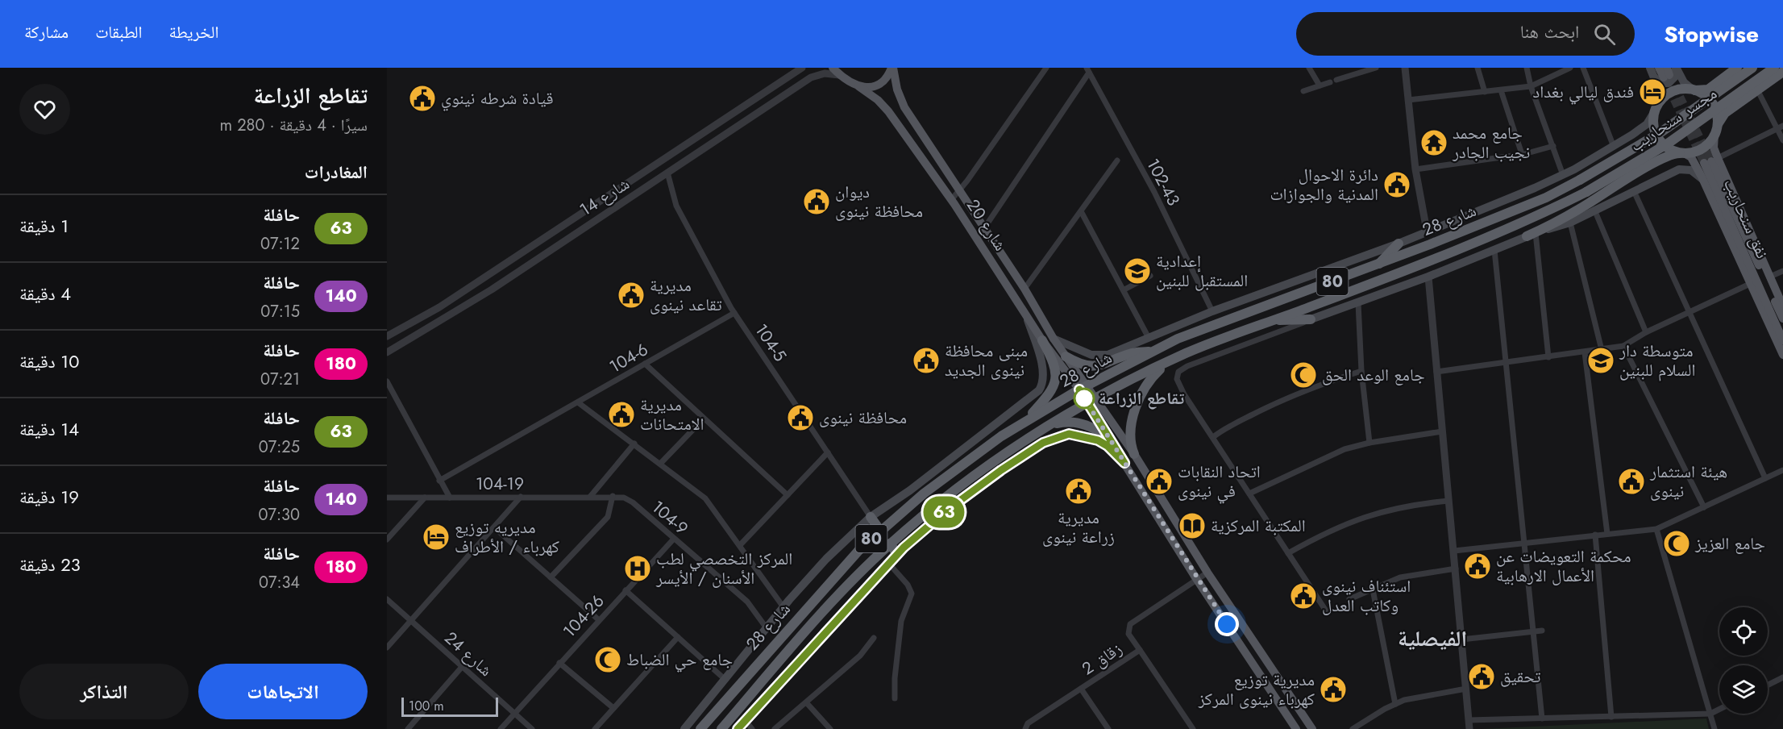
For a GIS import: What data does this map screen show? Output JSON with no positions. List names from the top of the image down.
{
  "streets": {
    "highway": ["مجسر سنحاريب", "شارع 28", "80"],
    "main road": ["نفق سنحاريب", "شارع 20"],
    "street": [
      "102-43",
      "شارع 14",
      "104-5",
      "104-6",
      "104-19",
      "104-9",
      "104-26",
      "شارع 24",
      "زقاق 2"
    ]
  },
  "crossings": [
    ["مجسر سنحاريب", "شارع 28"],
    ["شارع 14", "شارع 20"],
    ["شارع 14", "104-5"],
    ["شارع 28", "شارع 20"],
    ["104-5", "104-6"],
    ["104-19", "104-9"],
    ["104-9", "104-26"],
    ["104-26", "شارع 24"]
  ],
  "districts": ["الفيصلية"],
  "places": {
    "hotel": ["فندق ليالي بغداد", "مديريه توزيع كهرباء / الأطراف"],
    "public building": [
      "قيادة شرطه نينوي",
      "دائرة الاحوال المدنية والجوازات",
      "ديوان محافظة نينوى",
      "مديرية تقاعد نينوى",
      "مبنى محافظة نينوى الجديد",
      "مديرية الامتحانات",
      "محافظة نينوى",
      "اتحاد النقابات في نينوى",
      "هيئة استثمار نينوى",
      "مديرية زراعة نينوى",
      "محكمة التعويضات عن الأعمال الارهابية",
      "استئناف نينوى وكاتب العدل",
      "تحقيق",
      "مديرية توزيع كهرباء نينوى المركز"
    ],
    "temple": ["جامع محمد نجيب الجادر"],
    "school or university": ["إعدادية المستقبل للبنين", "متوسطة دار السلام للبنين"],
    "mosque": ["جامع الوعد الحق", "جامع العزيز", "جامع حي الضباط"],
    "other": ["تقاطع الزراعة"],
    "library": ["المكتبة المركزية"],
    "hospital": ["المركز التخصصي لطب الأسنان / الأيسر"]
  },
  "lines": ["bus line 63"],
  "scale_bar": "100 m",
  "page": {
    "header": "Stopwise",
    "search": "ابحث هنا",
    "nav": ["الخريطة", "الطبقات", "مشاركة"],
    "on_map": "63",
    "heading": [
      ["تقاطع الزراعة", "سيرًا · 4 دقيقة · 280 m"],
      "المغادرات"
    ],
    "list": [
      {
        "mark": "63",
        "name": "حافلة",
        "note": "07:12",
        "value": "1 دقيقة"
      },
      {
        "mark": "140",
        "name": "حافلة",
        "note": "07:15",
        "value": "4 دقيقة"
      },
      {
        "mark": "180",
        "name": "حافلة",
        "note": "07:21",
        "value": "10 دقيقة"
      },
      {
        "mark": "63",
        "name": "حافلة",
        "note": "07:25",
        "value": "14 دقيقة"
      },
      {
        "mark": "140",
        "name": "حافلة",
        "note": "07:30",
        "value": "19 دقيقة"
      },
      {
        "mark": "180",
        "name": "حافلة",
        "note": "07:34",
        "value": "23 دقيقة"
      }
    ],
    "buttons": ["الاتجاهات", "التذاكر"],
    "scale": "100 m"
  }
}
